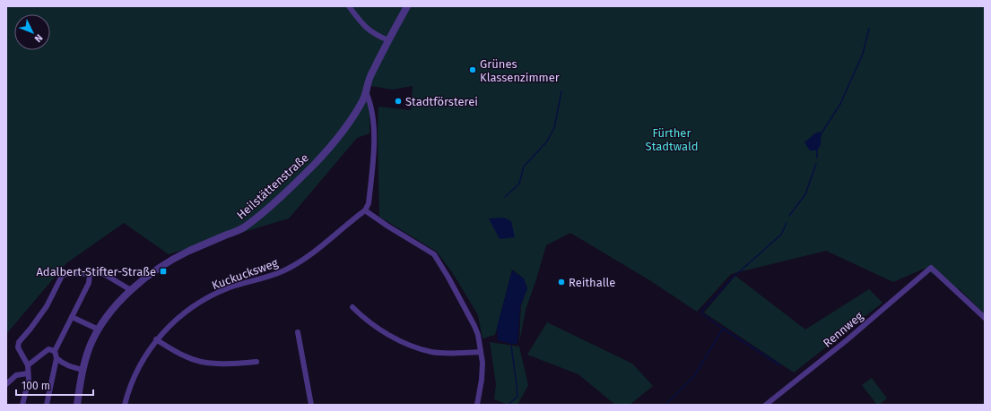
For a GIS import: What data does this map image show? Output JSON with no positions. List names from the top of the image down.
{
  "streets": {
    "street": ["Heilstättenstraße", "Kuckucksweg", "Rennweg"]
  },
  "parks": ["Fürther Stadtwald"],
  "places": {
    "other": ["Grünes Klassenzimmer", "Stadtförsterei", "Reithalle"],
    "transit": ["Adalbert-Stifter-Straße"]
  },
  "scale_bar": "100 m",
  "north": "bottom right"
}
